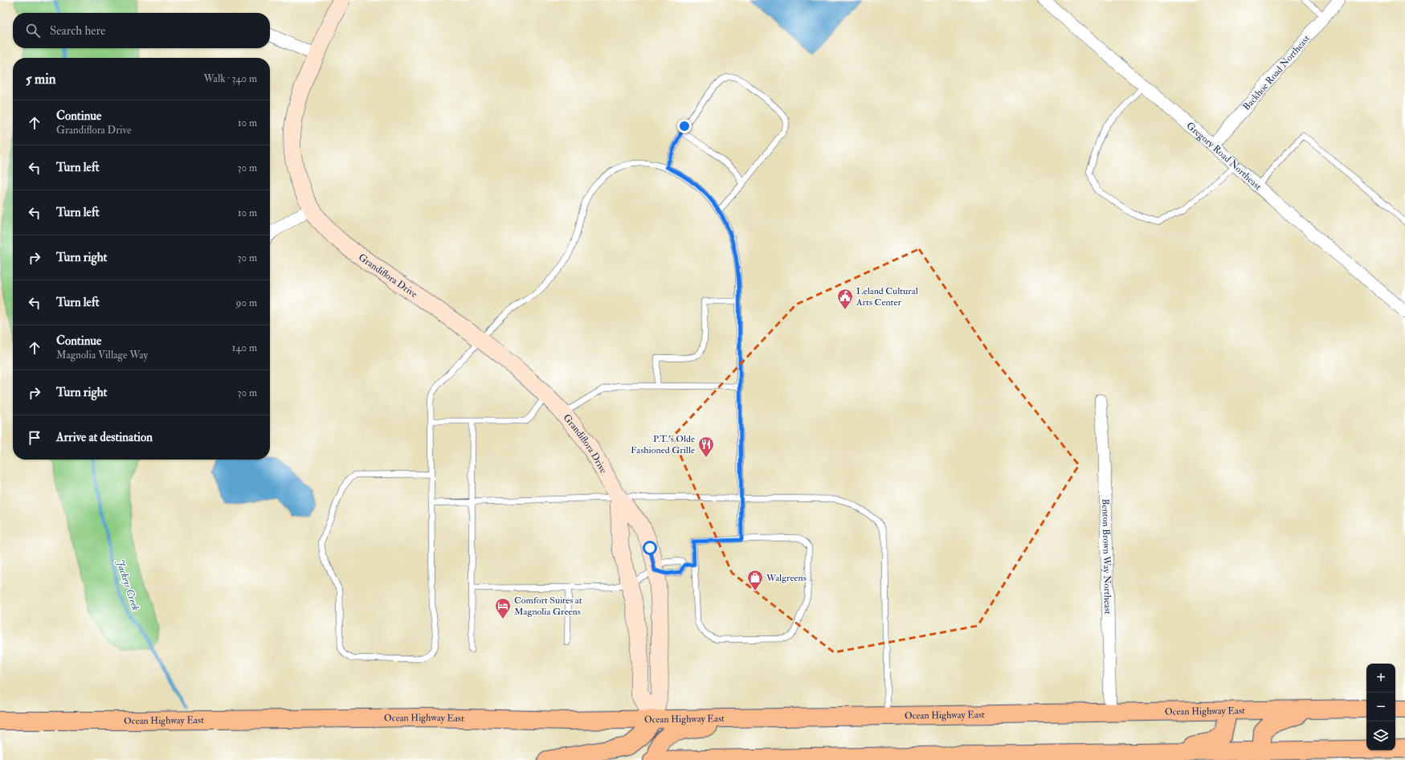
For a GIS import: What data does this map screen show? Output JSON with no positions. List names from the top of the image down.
{
  "streets": {
    "highway": ["Ocean Highway East"],
    "street": [
      "Backhoe Road Northeast",
      "Gregory Road Northeast",
      "Grandiflora Drive",
      "Benton Brown Way Northeast"
    ]
  },
  "crossings": [
    ["Backhoe Road Northeast", "Gregory Road Northeast"],
    ["Grandiflora Drive", "Ocean Highway East"],
    ["Benton Brown Way Northeast", "Ocean Highway East"]
  ],
  "water": ["Jackeys Creek"],
  "places": {
    "public building": ["Leland Cultural Arts Center"],
    "restaurant": ["P.T.'s Olde Fashioned Grille"],
    "shop": ["Walgreens"],
    "hotel": ["Comfort Suites at Magnolia Greens"]
  },
  "page": {
    "search": "Search here",
    "heading": ["5 min", "Walk · 340 m"],
    "list": [
      ["Continue", "Grandiflora Drive", "10 m"],
      ["Turn left", "30 m"],
      ["Turn left", "10 m"],
      ["Turn right", "30 m"],
      ["Turn left", "90 m"],
      ["Continue", "Magnolia Village Way", "140 m"],
      ["Turn right", "30 m"],
      "Arrive at destination"
    ],
    "map_buttons": ["+", "−"]
  }
}
